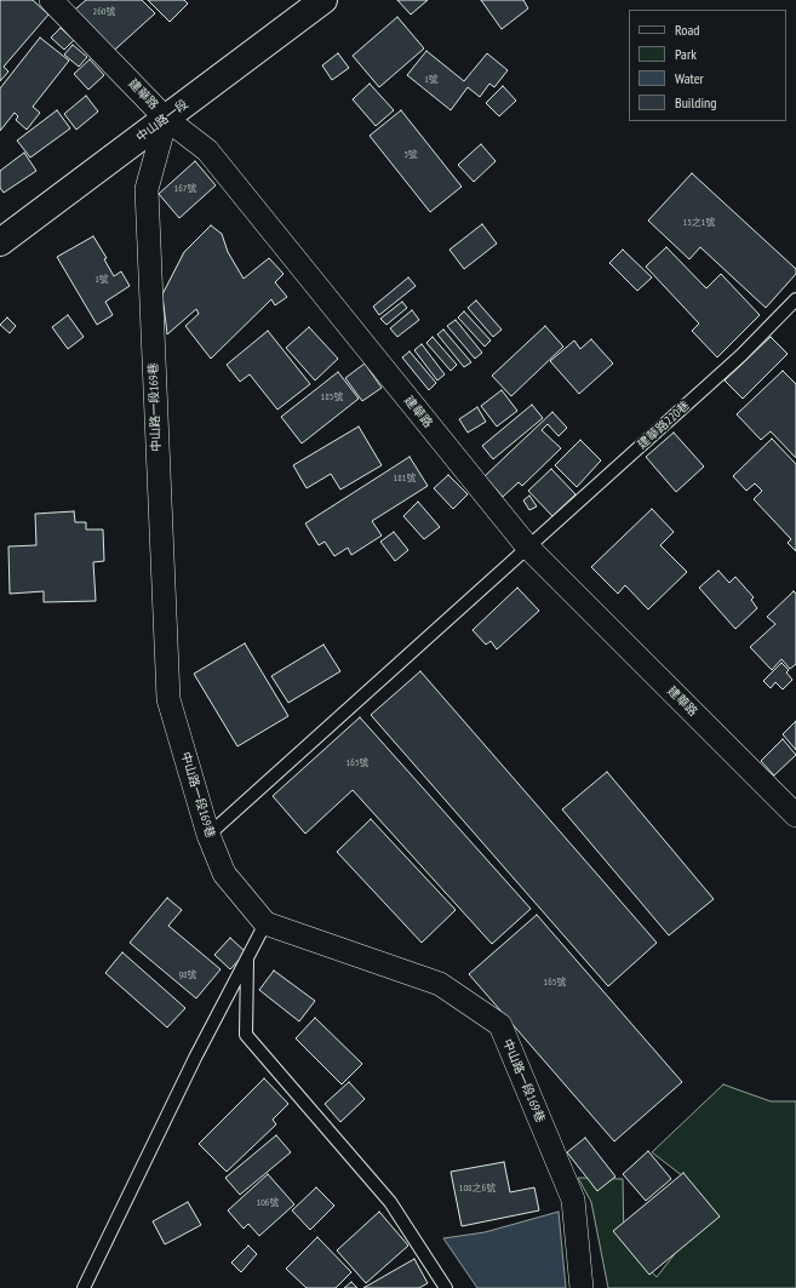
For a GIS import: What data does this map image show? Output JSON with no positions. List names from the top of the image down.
{
  "streets": {
    "street": ["建華路", "中山路一段", "中山路一段169巷"],
    "lane": ["建華路220巷"]
  },
  "crossings": [
    ["建華路", "中山路一段"],
    ["建華路", "中山路一段169巷"],
    ["建華路", "建華路220巷"],
    ["中山路一段", "中山路一段169巷"],
    ["中山路一段169巷", "建華路220巷"]
  ],
  "house_numbers": [
    "260號",
    "1號",
    "3號",
    "167號",
    "15之1號",
    "1號",
    "185號",
    "181號",
    "163號",
    "98號",
    "165號",
    "108之6號",
    "106號"
  ],
  "legend": [
    "Road",
    "Park",
    "Water",
    "Building"
  ]
}
